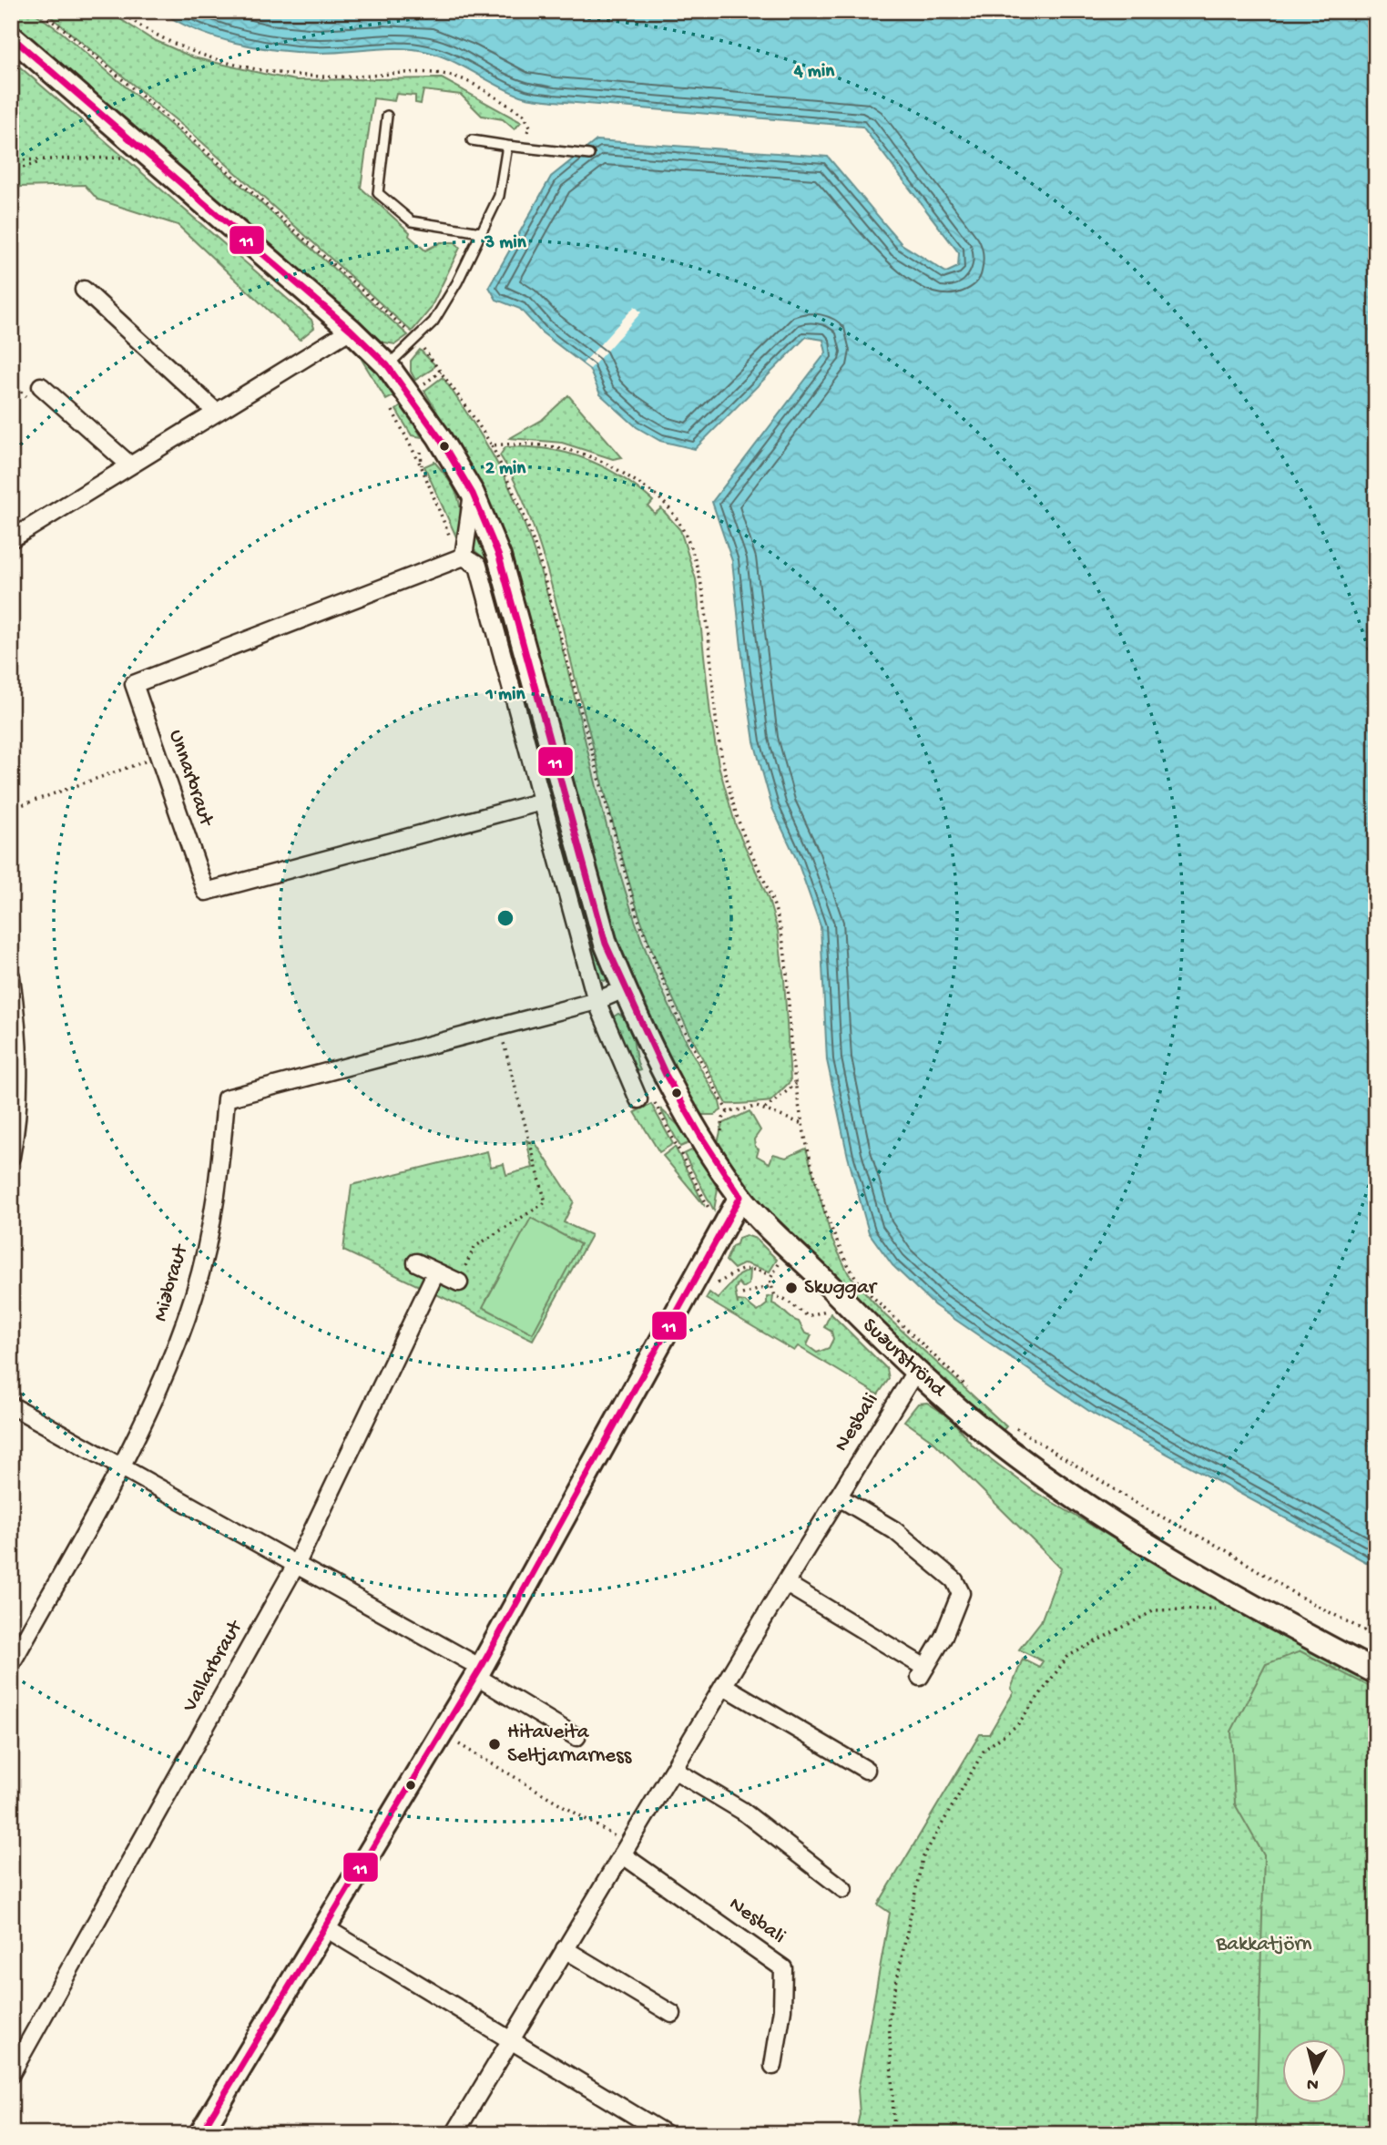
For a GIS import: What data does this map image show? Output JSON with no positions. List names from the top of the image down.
{
  "streets": {
    "street": [
      "Unnarbraut",
      "Miðbraut",
      "Suðurströnd",
      "Nesbali",
      "Vallarbraut"
    ]
  },
  "crossings": [
    ["Miðbraut", "Suðurströnd"],
    ["Suðurströnd", "Nesbali"]
  ],
  "parks": ["Bakkatjörn"],
  "places": ["Skuggar", "Hitaveita Seltjarnarness"],
  "lines": ["transit line 11"],
  "north": "bottom",
  "rings": [
    "4 min",
    "3 min",
    "2 min",
    "1 min"
  ]
}
